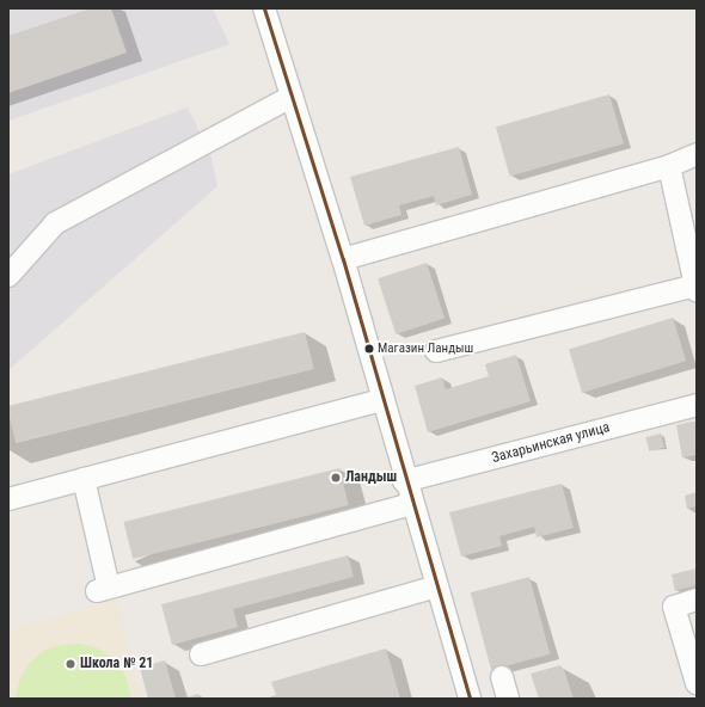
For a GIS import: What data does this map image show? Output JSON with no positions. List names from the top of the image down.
{
  "streets": {
    "street": ["Захарьинская улица"]
  },
  "places": ["Магазин Ландыш", "Ландыш", "Школа № 21"]
}
